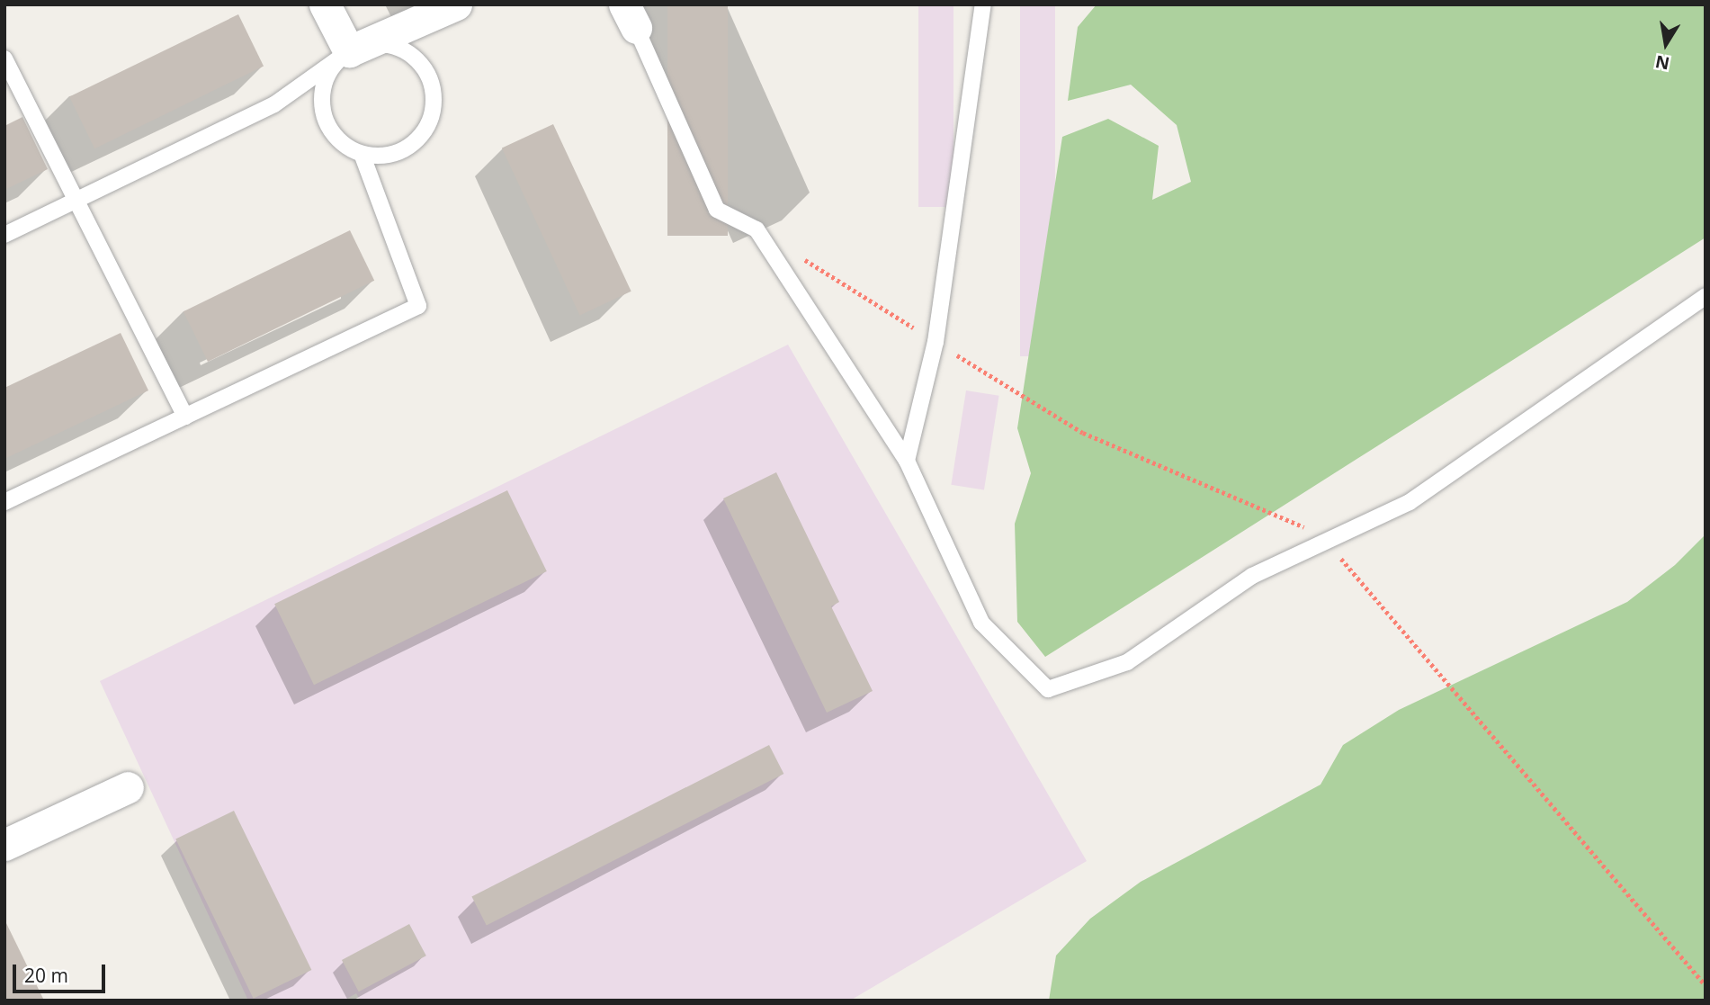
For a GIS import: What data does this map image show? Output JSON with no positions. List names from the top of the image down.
{
  "scale_bar": "20 m",
  "north": "bottom"
}
